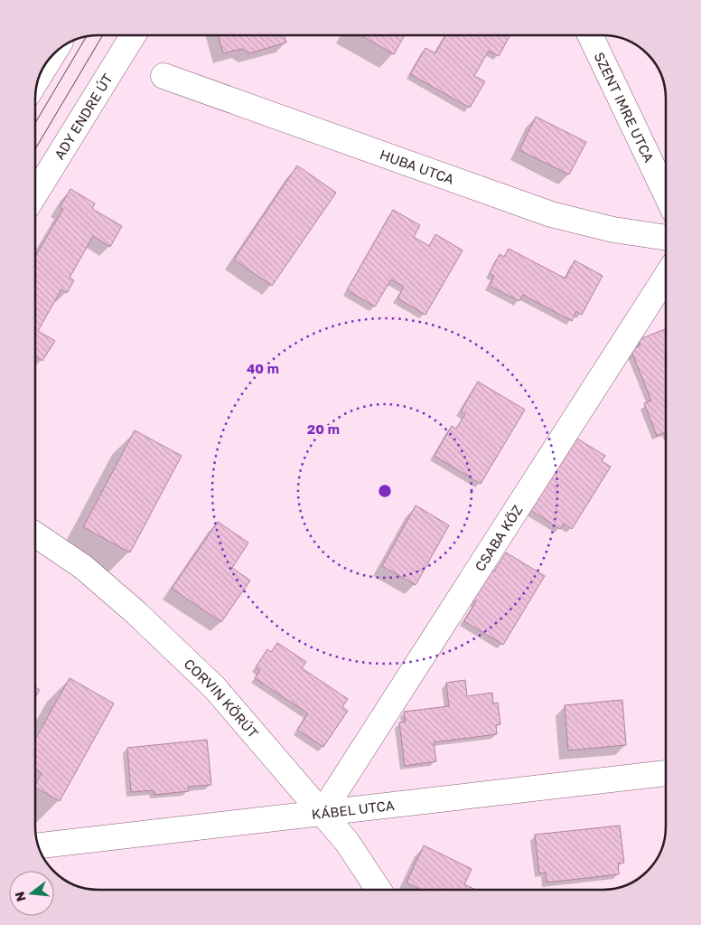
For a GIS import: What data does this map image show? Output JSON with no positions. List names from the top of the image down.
{
  "streets": {
    "street": [
      "SZENT IMRE UTCA",
      "ADY ENDRE ÚT",
      "HUBA UTCA",
      "CSABA KÖZ",
      "CORVIN KÖRÚT",
      "KÁBEL UTCA"
    ]
  },
  "crossings": [
    ["CSABA KÖZ", "CORVIN KÖRÚT"],
    ["CSABA KÖZ", "KÁBEL UTCA"],
    ["CORVIN KÖRÚT", "KÁBEL UTCA"]
  ],
  "north": "left",
  "rings": ["40 m", "20 m"]
}
